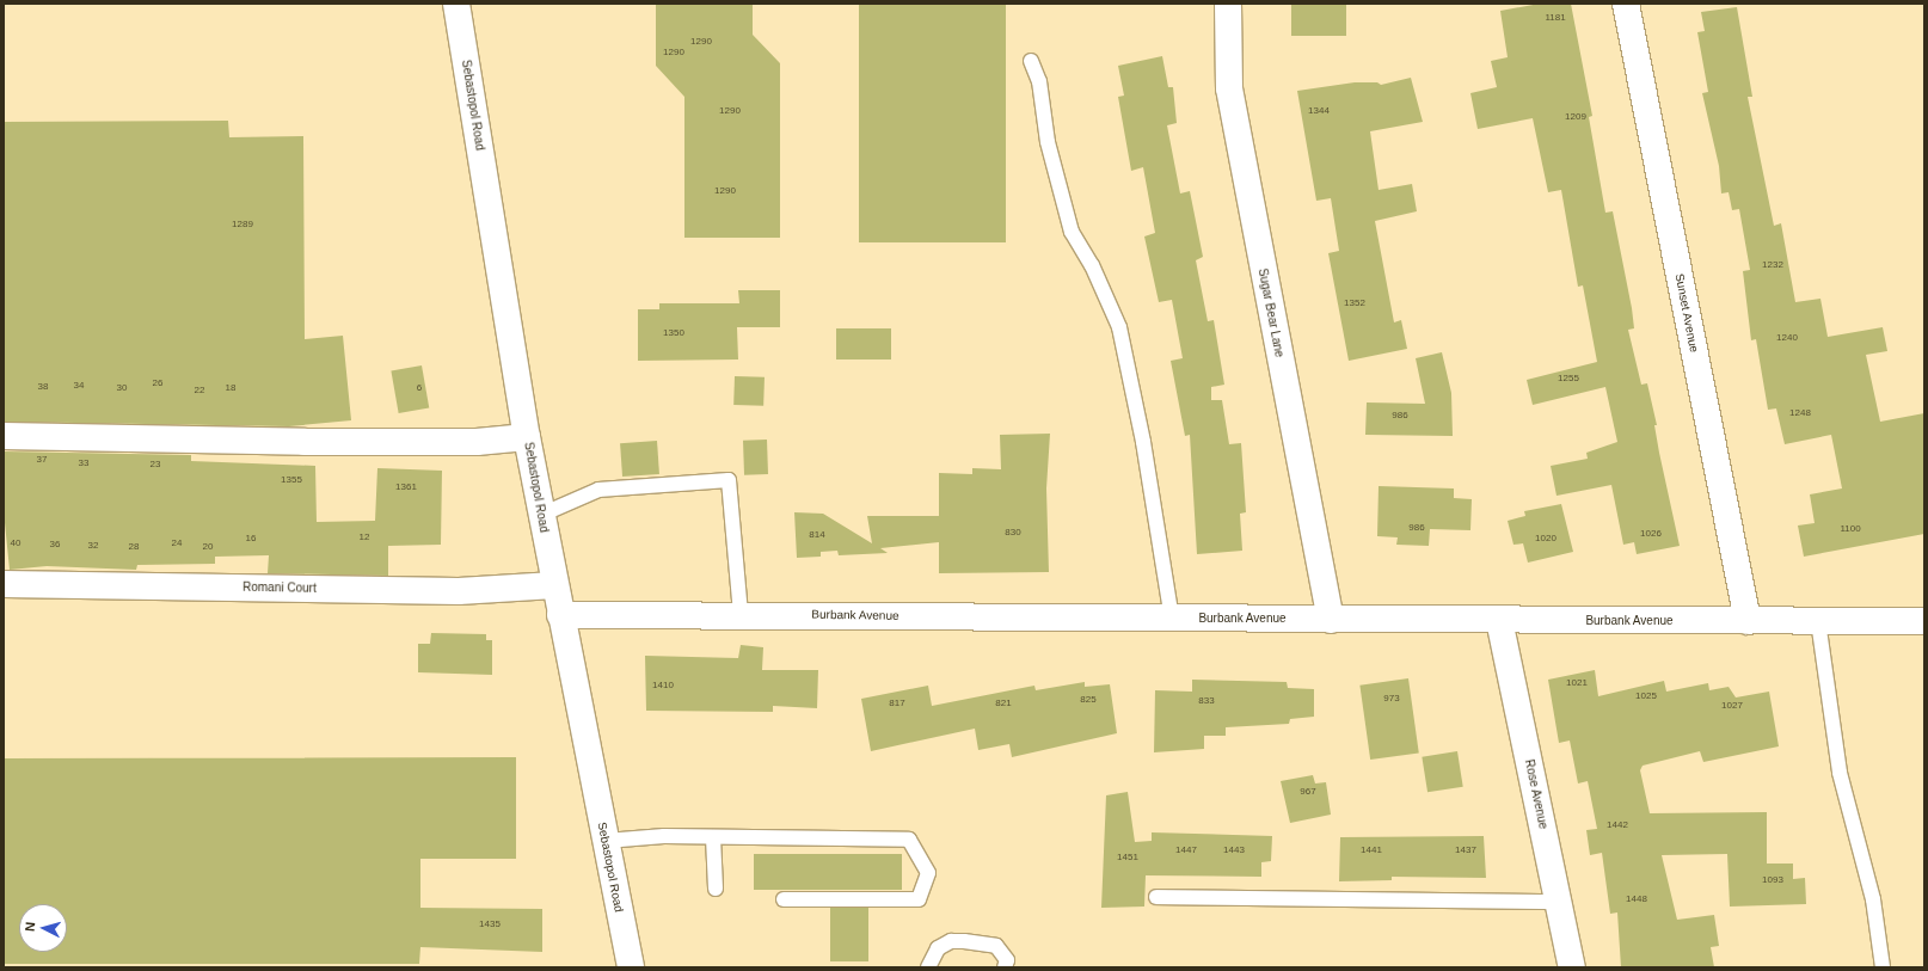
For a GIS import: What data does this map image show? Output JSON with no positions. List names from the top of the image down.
{
  "streets": {
    "street": [
      "Sebastopol Road",
      "Sugar Bear Lane",
      "Sunset Avenue",
      "Romani Court",
      "Burbank Avenue",
      "Rose Avenue"
    ]
  },
  "crossings": [
    ["Sebastopol Road", "Romani Court"],
    ["Sebastopol Road", "Burbank Avenue"],
    ["Sugar Bear Lane", "Burbank Avenue"],
    ["Sunset Avenue", "Burbank Avenue"],
    ["Burbank Avenue", "Rose Avenue"]
  ],
  "house_numbers": [
    "1181",
    "1290",
    "1290",
    "1290",
    "1344",
    "1209",
    "1290",
    "1289",
    "1232",
    "1352",
    "1350",
    "1240",
    "1255",
    "26",
    "34",
    "38",
    "30",
    "18",
    "6",
    "22",
    "1248",
    "986",
    "37",
    "33",
    "23",
    "1355",
    "1361",
    "986",
    "1100",
    "830",
    "1026",
    "814",
    "12",
    "16",
    "1020",
    "40",
    "24",
    "36",
    "32",
    "28",
    "20",
    "1021",
    "1410",
    "1025",
    "973",
    "825",
    "833",
    "817",
    "821",
    "1027",
    "967",
    "1442",
    "1447",
    "1443",
    "1441",
    "1437",
    "1451",
    "1093",
    "1448",
    "1435"
  ],
  "north": "left"
}
